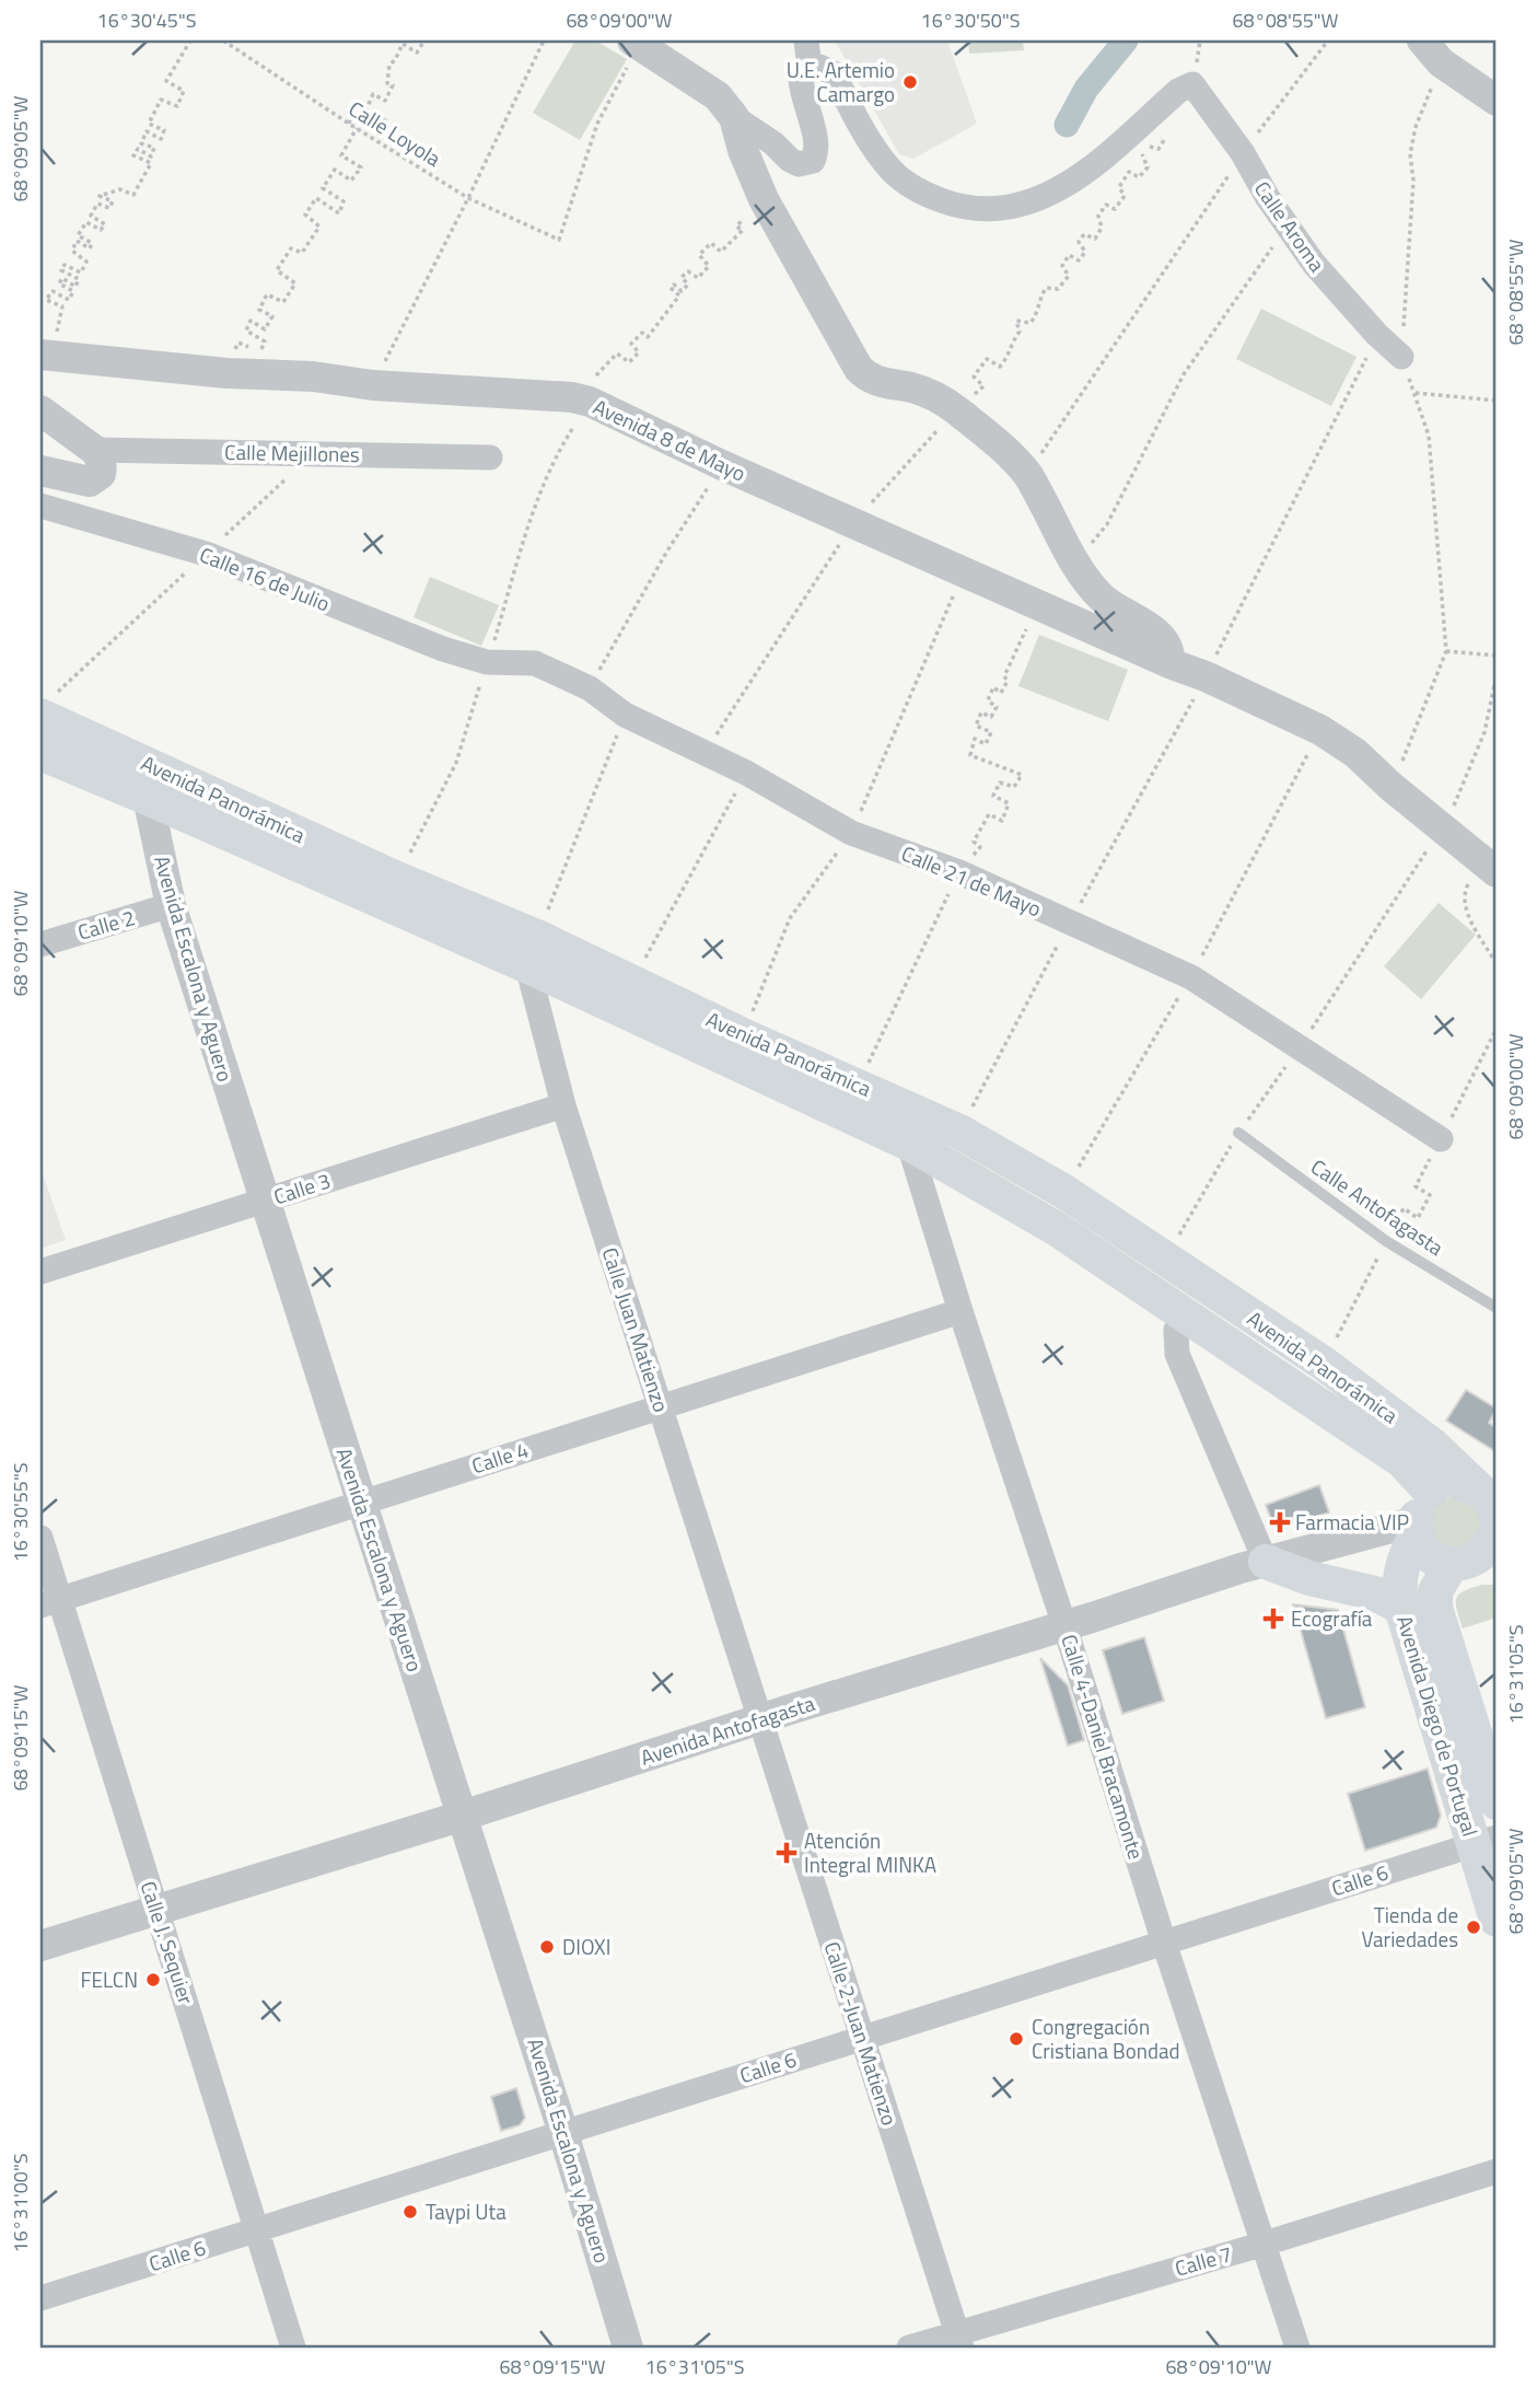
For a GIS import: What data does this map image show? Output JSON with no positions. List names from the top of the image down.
{
  "streets": {
    "main road": ["Avenida Panorámica", "Avenida Diego de Portugal"],
    "street": [
      "Calle Aroma",
      "Avenida 8 de Mayo",
      "Calle Mejillones",
      "Calle 16 de Julio",
      "Calle 21 de Mayo",
      "Calle 2",
      "Avenida Escalona y Aguero",
      "Calle 3",
      "Calle Juan Matienzo",
      "Calle 4",
      "Avenida Antofagasta",
      "Calle 4-Daniel Bracamonte",
      "Calle 6",
      "Calle J. Sequier",
      "Calle 2-Juan Matienzo",
      "Calle 7"
    ],
    "lane": ["Calle Antofagasta"],
    "path": ["Calle Loyola"]
  },
  "crossings": [
    ["Calle 16 de Julio", "Calle 21 de Mayo"],
    ["Avenida Panorámica", "Avenida Escalona y Aguero"],
    ["Avenida Panorámica", "Calle Juan Matienzo"],
    ["Avenida Panorámica", "Avenida Diego de Portugal"],
    ["Avenida Panorámica", "Avenida Antofagasta"],
    ["Avenida Panorámica", "Calle 4-Daniel Bracamonte"],
    ["Calle 2", "Avenida Escalona y Aguero"],
    ["Avenida Escalona y Aguero", "Calle 3"],
    ["Avenida Escalona y Aguero", "Calle 4"],
    ["Avenida Escalona y Aguero", "Avenida Antofagasta"],
    ["Avenida Escalona y Aguero", "Calle 6"],
    ["Calle 3", "Calle Juan Matienzo"],
    ["Calle Juan Matienzo", "Calle 4"],
    ["Calle Juan Matienzo", "Avenida Antofagasta"],
    ["Calle Juan Matienzo", "Calle 2-Juan Matienzo"],
    ["Calle 4", "Calle 4-Daniel Bracamonte"],
    ["Calle 4", "Calle J. Sequier"],
    ["Avenida Diego de Portugal", "Avenida Antofagasta"],
    ["Avenida Diego de Portugal", "Calle 6"],
    ["Avenida Antofagasta", "Calle 4-Daniel Bracamonte"],
    ["Avenida Antofagasta", "Calle J. Sequier"],
    ["Avenida Antofagasta", "Calle 2-Juan Matienzo"],
    ["Calle 4-Daniel Bracamonte", "Calle 6"],
    ["Calle 4-Daniel Bracamonte", "Calle 7"],
    ["Calle 6", "Calle J. Sequier"],
    ["Calle 6", "Calle 2-Juan Matienzo"],
    ["Calle 2-Juan Matienzo", "Calle 7"]
  ],
  "places": {
    "other": [
      "U.E. Artemio Camargo",
      "Tienda de Variedades",
      "DIOXI",
      "FELCN",
      "Congregación Cristiana Bondad",
      "Taypi Uta"
    ],
    "health": ["Farmacia VIP", "Ecografía", "Atención Integral MINKA"]
  },
  "coordinates": [
    "16°30'45\"S",
    "68°09'00\"W",
    "16°30'50\"S",
    "68°08'55\"W",
    "68°09'05\"W",
    "68°09'10\"W",
    "16°30'55\"S",
    "16°31'05\"S",
    "68°09'15\"W",
    "16°31'00\"S"
  ]
}
